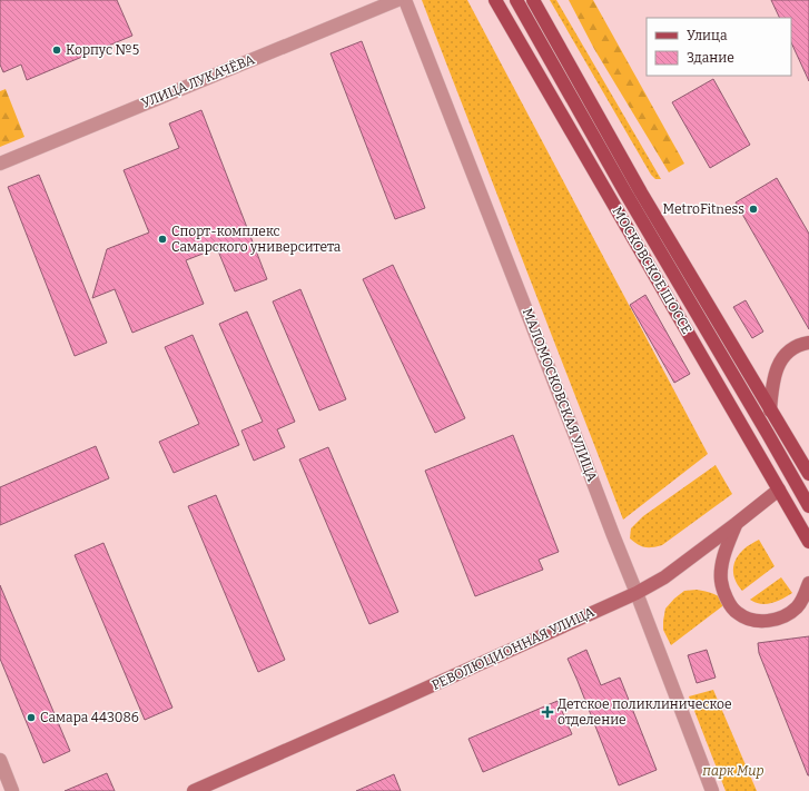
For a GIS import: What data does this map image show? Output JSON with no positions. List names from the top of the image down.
{
  "streets": {
    "main road": ["МОСКОВСКОЕ ШОССЕ", "РЕВОЛЮЦИОННАЯ УЛИЦА"],
    "street": ["УЛИЦА ЛУКАЧЁВА", "МАЛОМОСКОВСКАЯ УЛИЦА"]
  },
  "crossings": [
    ["МОСКОВСКОЕ ШОССЕ", "РЕВОЛЮЦИОННАЯ УЛИЦА"],
    ["МАЛОМОСКОВСКАЯ УЛИЦА", "РЕВОЛЮЦИОННАЯ УЛИЦА"]
  ],
  "parks": ["парк Мир"],
  "places": {
    "other": [
      "Корпус №5",
      "MetroFitness",
      "Спорт-комплекс Самарского университета",
      "Самара 443086"
    ],
    "health": ["Детское поликлиническое отделение"]
  },
  "legend": ["Улица", "Здание"]
}
